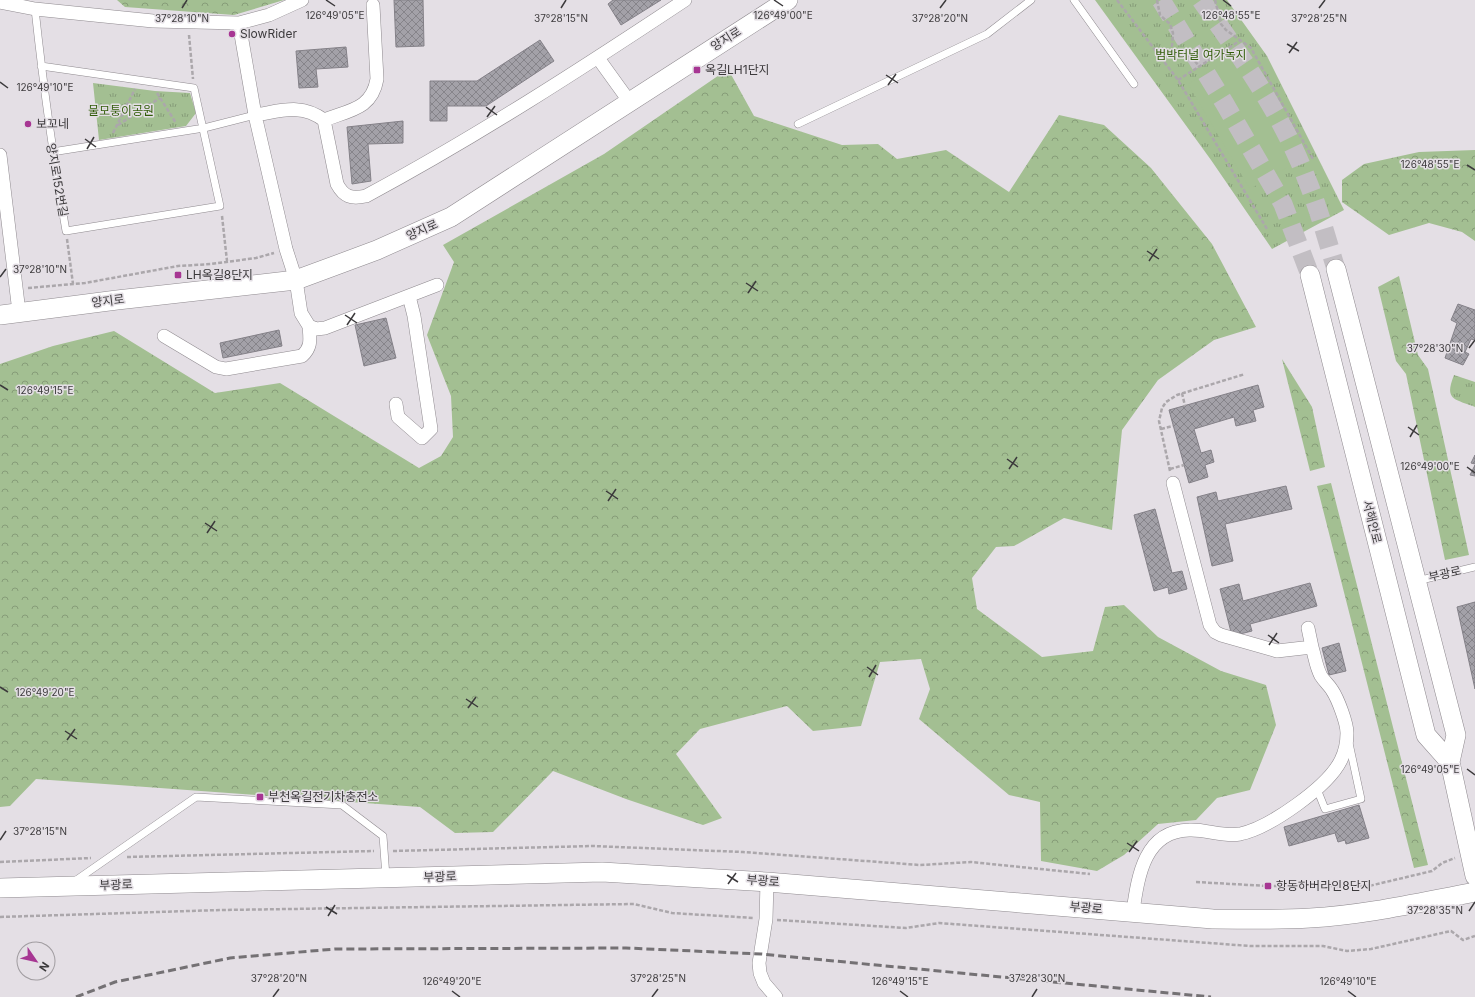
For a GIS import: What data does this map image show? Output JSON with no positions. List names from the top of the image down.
{
  "streets": {
    "main road": ["양지로", "서해안로", "부광로"],
    "lane": ["양지로152번길"]
  },
  "crossings": [
    ["서해안로", "부광로"]
  ],
  "parks": ["범박터널 여가녹지", "물모퉁이공원"],
  "places": {
    "other": ["SlowRider", "보꼬네"],
    "transit": [
      "옥길LH1단지",
      "LH옥길8단지",
      "부천옥길전기차충전소",
      "항동하버라인8단지"
    ]
  },
  "north": "bottom right",
  "coordinates": [
    "126°49'05\"E",
    "126°49'00\"E",
    "126°48'55\"E",
    "37°28'10\"N",
    "37°28'15\"N",
    "37°28'20\"N",
    "37°28'25\"N",
    "126°49'10\"E",
    "37°28'30\"N",
    "126°49'15\"E",
    "126°49'20\"E",
    "37°28'35\"N"
  ]
}
